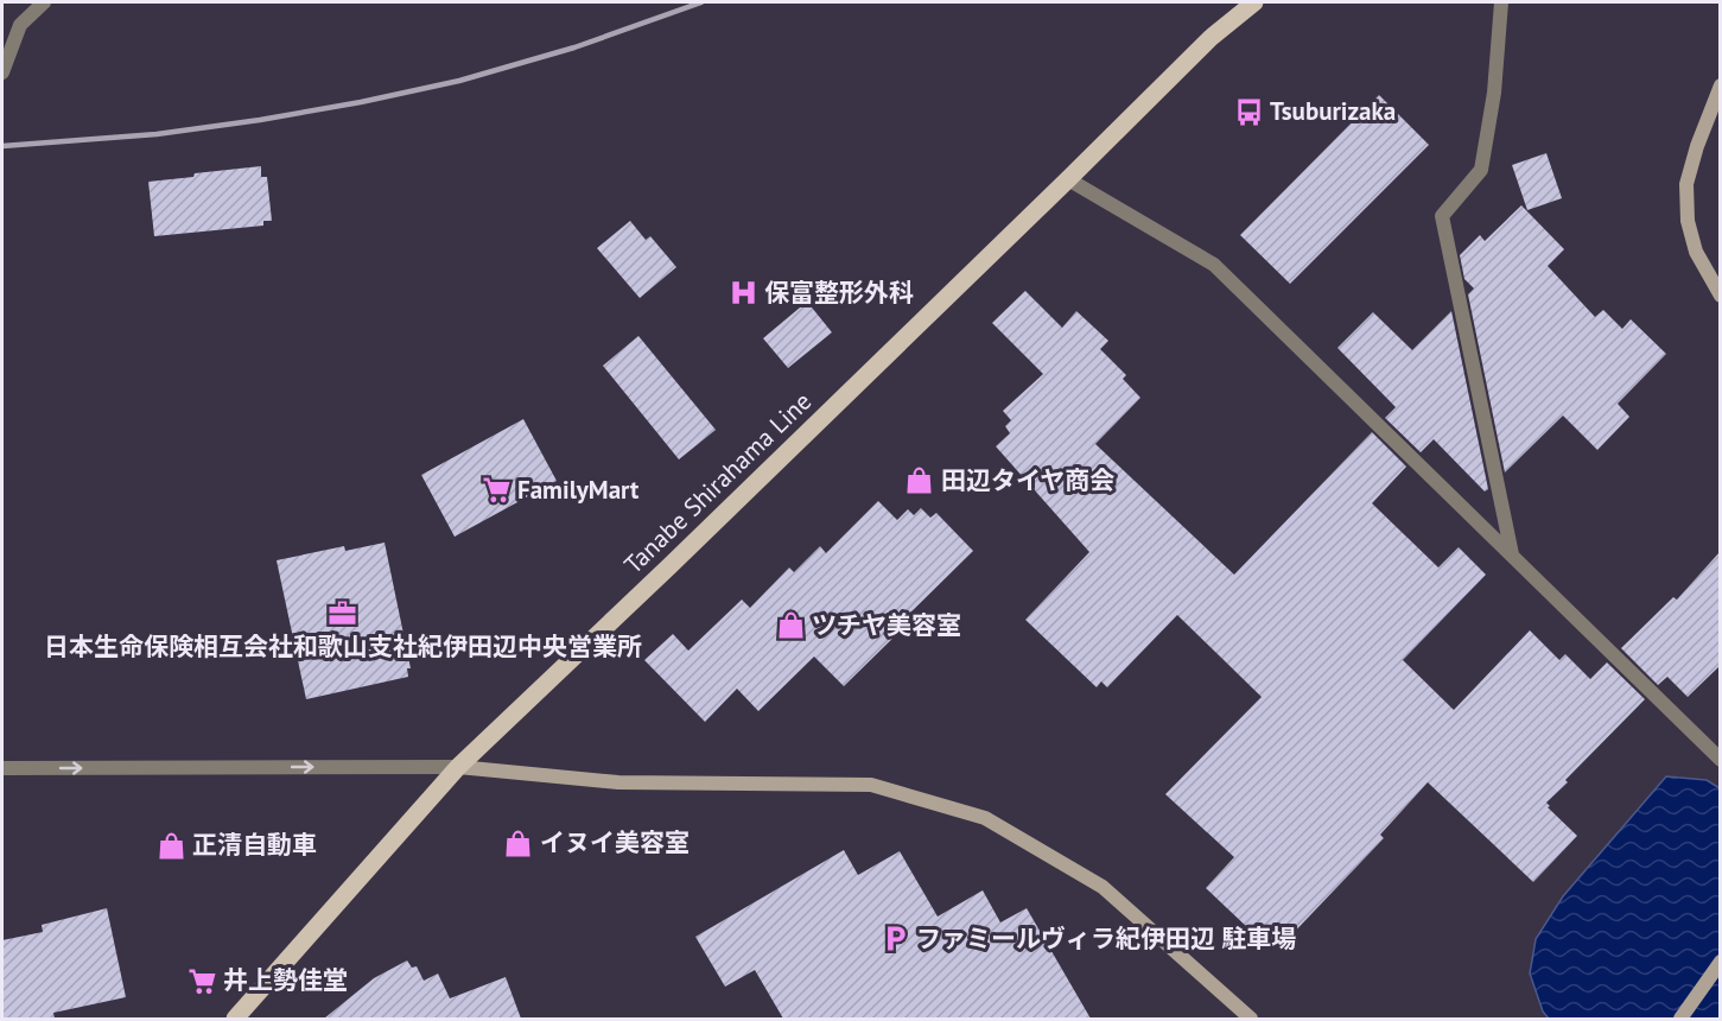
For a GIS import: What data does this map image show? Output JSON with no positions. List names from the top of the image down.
{
  "streets": {
    "main road": ["Tanabe Shirahama Line"]
  },
  "places": {
    "bus stop": ["Tsuburizaka"],
    "hospital": ["保富整形外科"],
    "shop": [
      "田辺タイヤ商会",
      "ツチヤ美容室",
      "イヌイ美容室",
      "正清自動車"
    ],
    "supermarket": ["FamilyMart", "井上勢佳堂"],
    "office": ["日本生命保険相互会社和歌山支社紀伊田辺中央営業所"],
    "parking": ["ファミールヴィラ紀伊田辺 駐車場"]
  }
}
